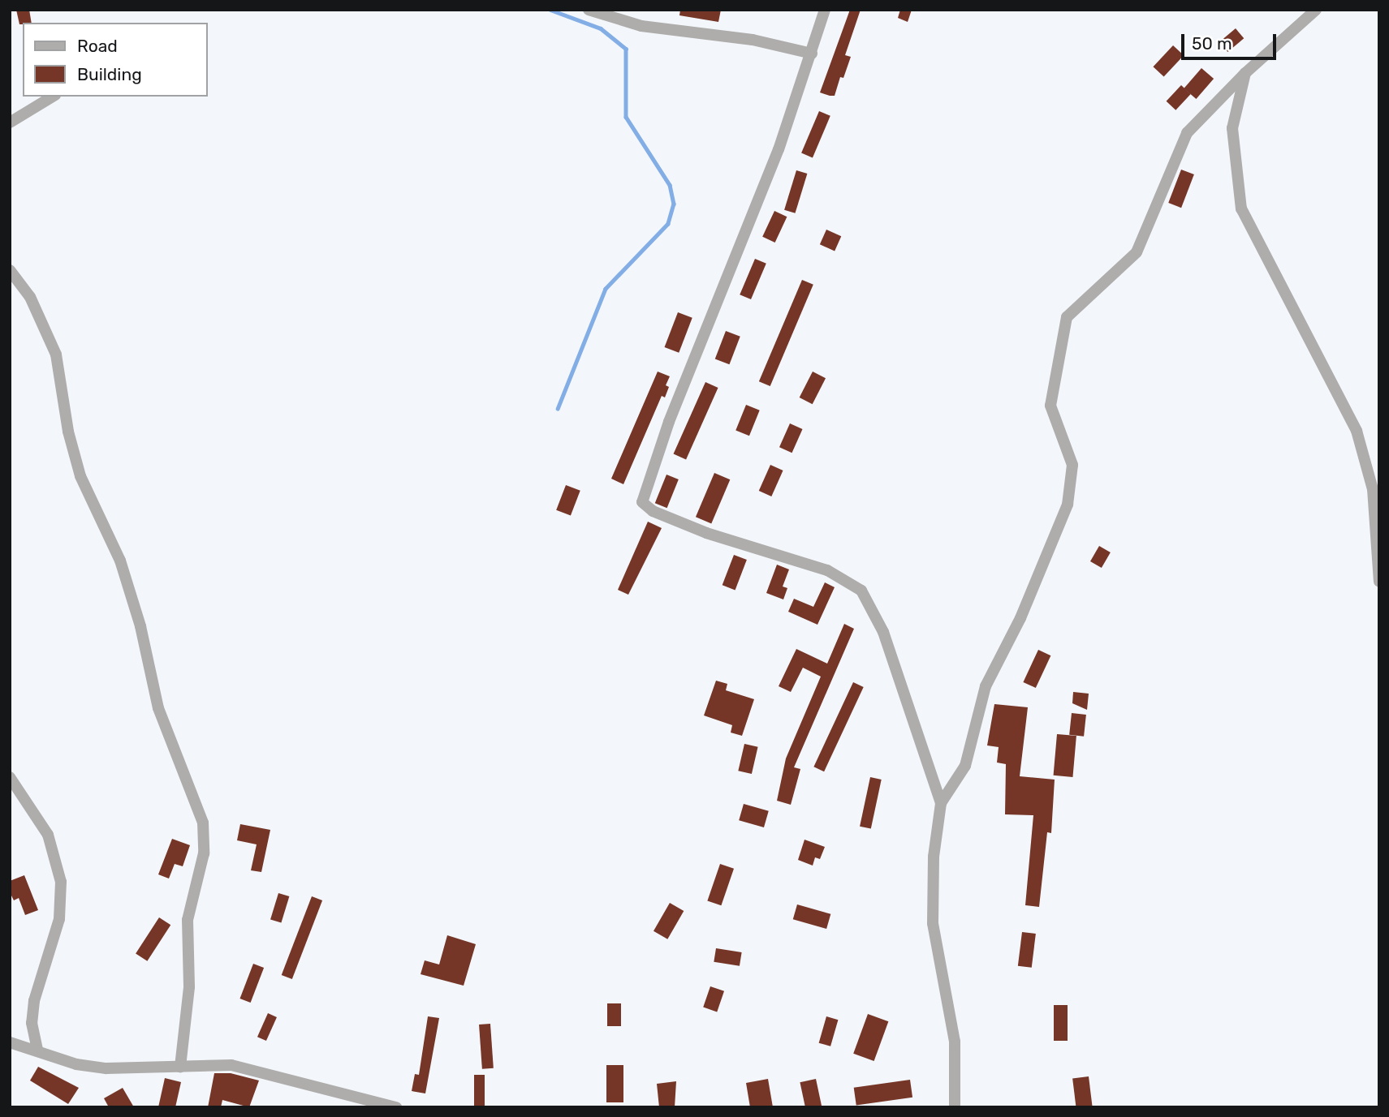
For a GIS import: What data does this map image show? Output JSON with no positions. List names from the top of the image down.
{
  "legend": ["Road", "Building"],
  "scale_bar": "50 m"
}
